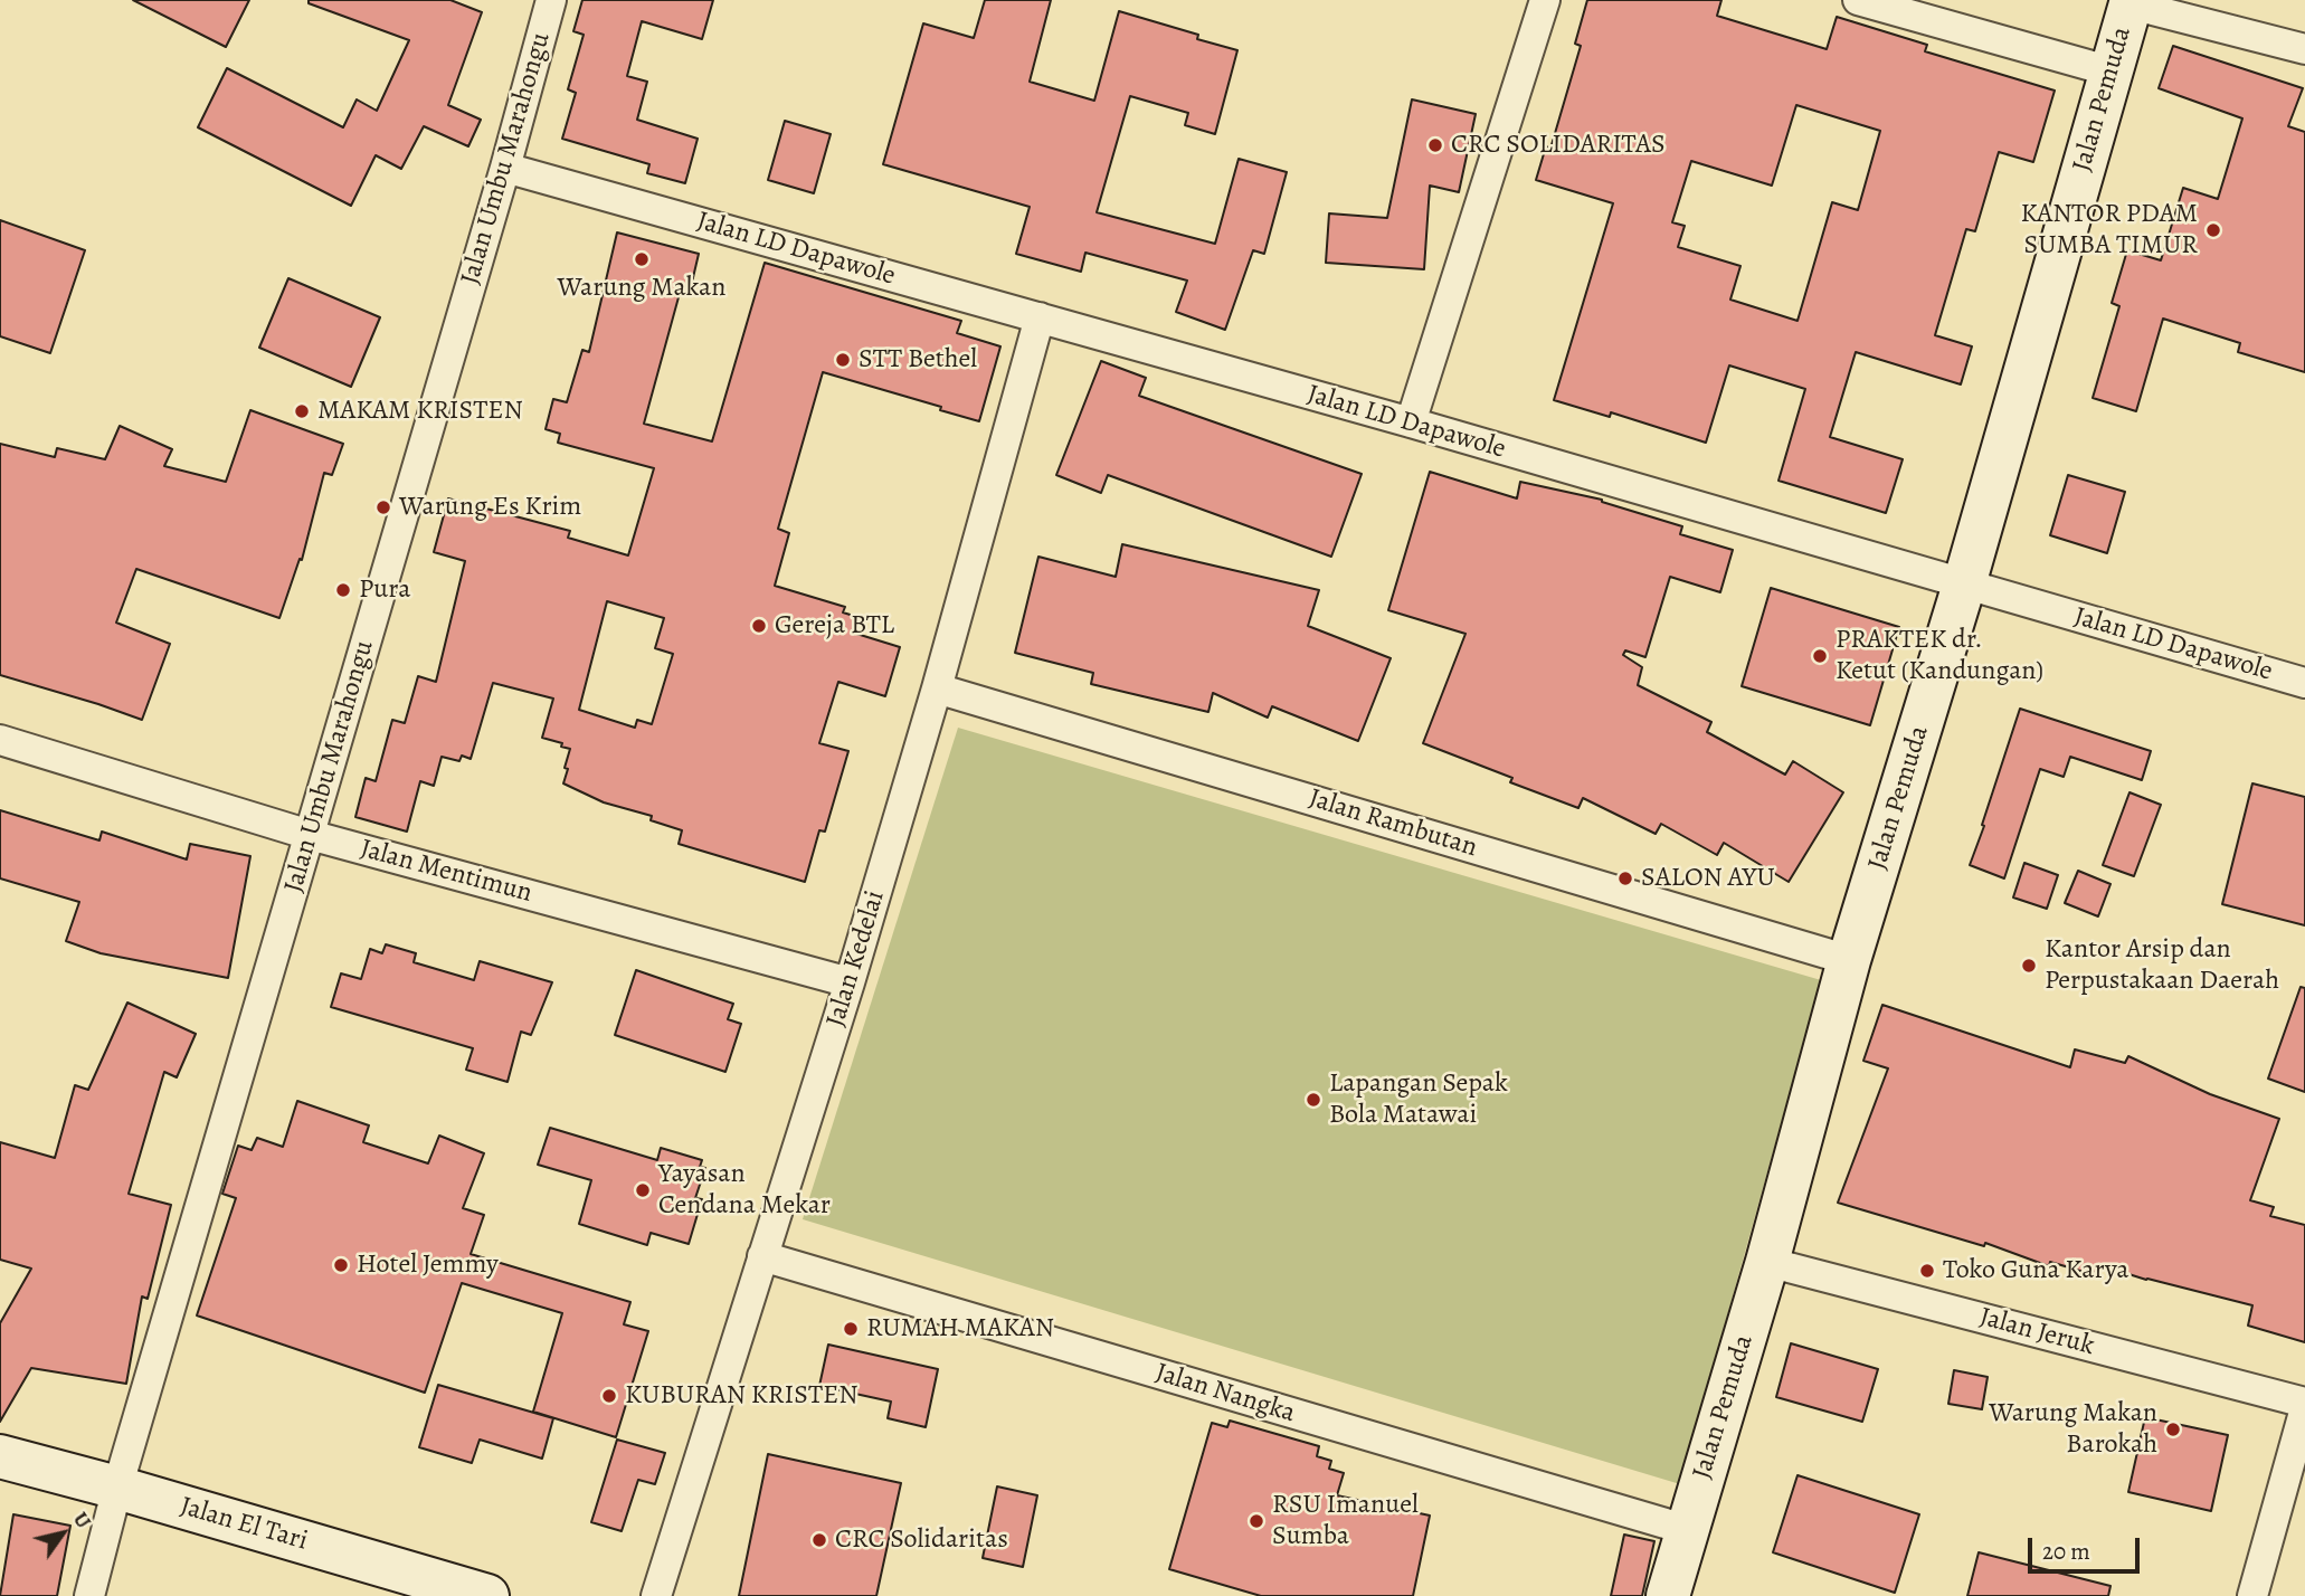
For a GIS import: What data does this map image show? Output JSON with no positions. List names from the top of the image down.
{
  "streets": {
    "street": [
      "Jalan Pemuda",
      "Jalan Umbu Marahongu",
      "Jalan LD Dapawole",
      "Jalan Rambutan",
      "Jalan Mentimun",
      "Jalan Kedelai",
      "Jalan Jeruk",
      "Jalan Nangka",
      "Jalan El Tari"
    ]
  },
  "crossings": [
    ["Jalan Pemuda", "Jalan LD Dapawole"],
    ["Jalan Pemuda", "Jalan Rambutan"],
    ["Jalan Pemuda", "Jalan Jeruk"],
    ["Jalan Pemuda", "Jalan Nangka"],
    ["Jalan Umbu Marahongu", "Jalan LD Dapawole"],
    ["Jalan Umbu Marahongu", "Jalan Mentimun"],
    ["Jalan Umbu Marahongu", "Jalan El Tari"],
    ["Jalan LD Dapawole", "Jalan Kedelai"],
    ["Jalan Rambutan", "Jalan Kedelai"],
    ["Jalan Mentimun", "Jalan Kedelai"],
    ["Jalan Kedelai", "Jalan Nangka"]
  ],
  "places": [
    "CRC SOLIDARITAS",
    "KANTOR PDAM SUMBA TIMUR",
    "Warung Makan",
    "STT Bethel",
    "MAKAM KRISTEN",
    "Warung Es Krim",
    "Pura",
    "Gereja BTL",
    "PRAKTEK dr. Ketut (Kandungan)",
    "SALON AYU",
    "Kantor Arsip dan Perpustakaan Daerah",
    "Lapangan Sepak Bola Matawai",
    "Yayasan Cendana Mekar",
    "Hotel Jemmy",
    "Toko Guna Karya",
    "RUMAH MAKAN",
    "KUBURAN KRISTEN",
    "Warung Makan Barokah",
    "RSU Imanuel Sumba",
    "CRC Solidaritas"
  ],
  "scale_bar": "20 m",
  "north": "top right"
}
